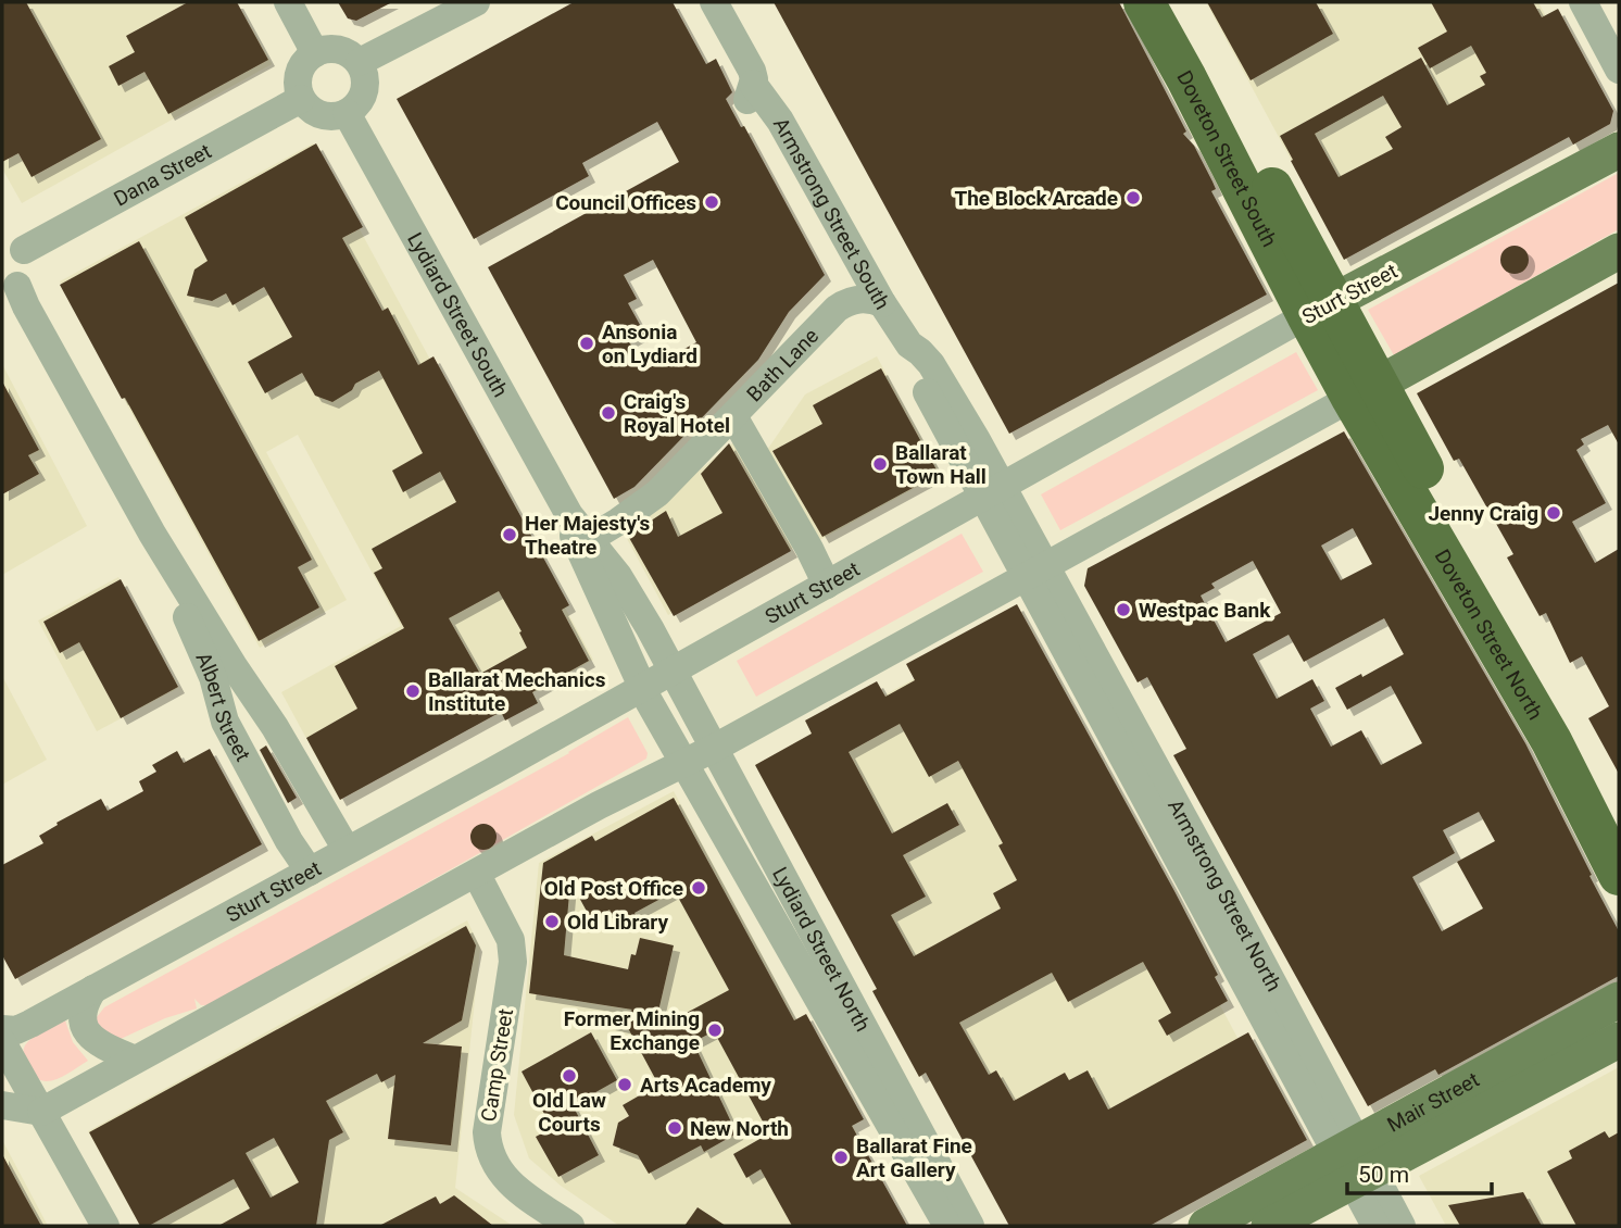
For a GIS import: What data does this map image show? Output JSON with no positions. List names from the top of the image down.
{
  "streets": {
    "highway": ["Doveton Street South", "Doveton Street North"],
    "main road": ["Sturt Street", "Mair Street"],
    "street": [
      "Dana Street",
      "Armstrong Street South",
      "Lydiard Street South",
      "Bath Lane",
      "Albert Street",
      "Armstrong Street North",
      "Lydiard Street North",
      "Camp Street"
    ]
  },
  "crossings": [
    ["Doveton Street South", "Sturt Street"],
    ["Dana Street", "Lydiard Street South"],
    ["Armstrong Street South", "Sturt Street"],
    ["Armstrong Street South", "Bath Lane"],
    ["Armstrong Street South", "Armstrong Street North"],
    ["Sturt Street", "Lydiard Street South"],
    ["Sturt Street", "Albert Street"],
    ["Sturt Street", "Lydiard Street North"],
    ["Lydiard Street South", "Bath Lane"],
    ["Lydiard Street South", "Lydiard Street North"],
    ["Armstrong Street North", "Mair Street"]
  ],
  "places": [
    "The Block Arcade",
    "Council Offices",
    "Ansonia on Lydiard",
    "Craig's Royal Hotel",
    "Ballarat Town Hall",
    "Jenny Craig",
    "Her Majesty's Theatre",
    "Westpac Bank",
    "Ballarat Mechanics Institute",
    "Old Post Office",
    "Old Library",
    "Former Mining Exchange",
    "Old Law Courts",
    "Arts Academy",
    "New North",
    "Ballarat Fine Art Gallery"
  ],
  "scale_bar": "50 m"
}
